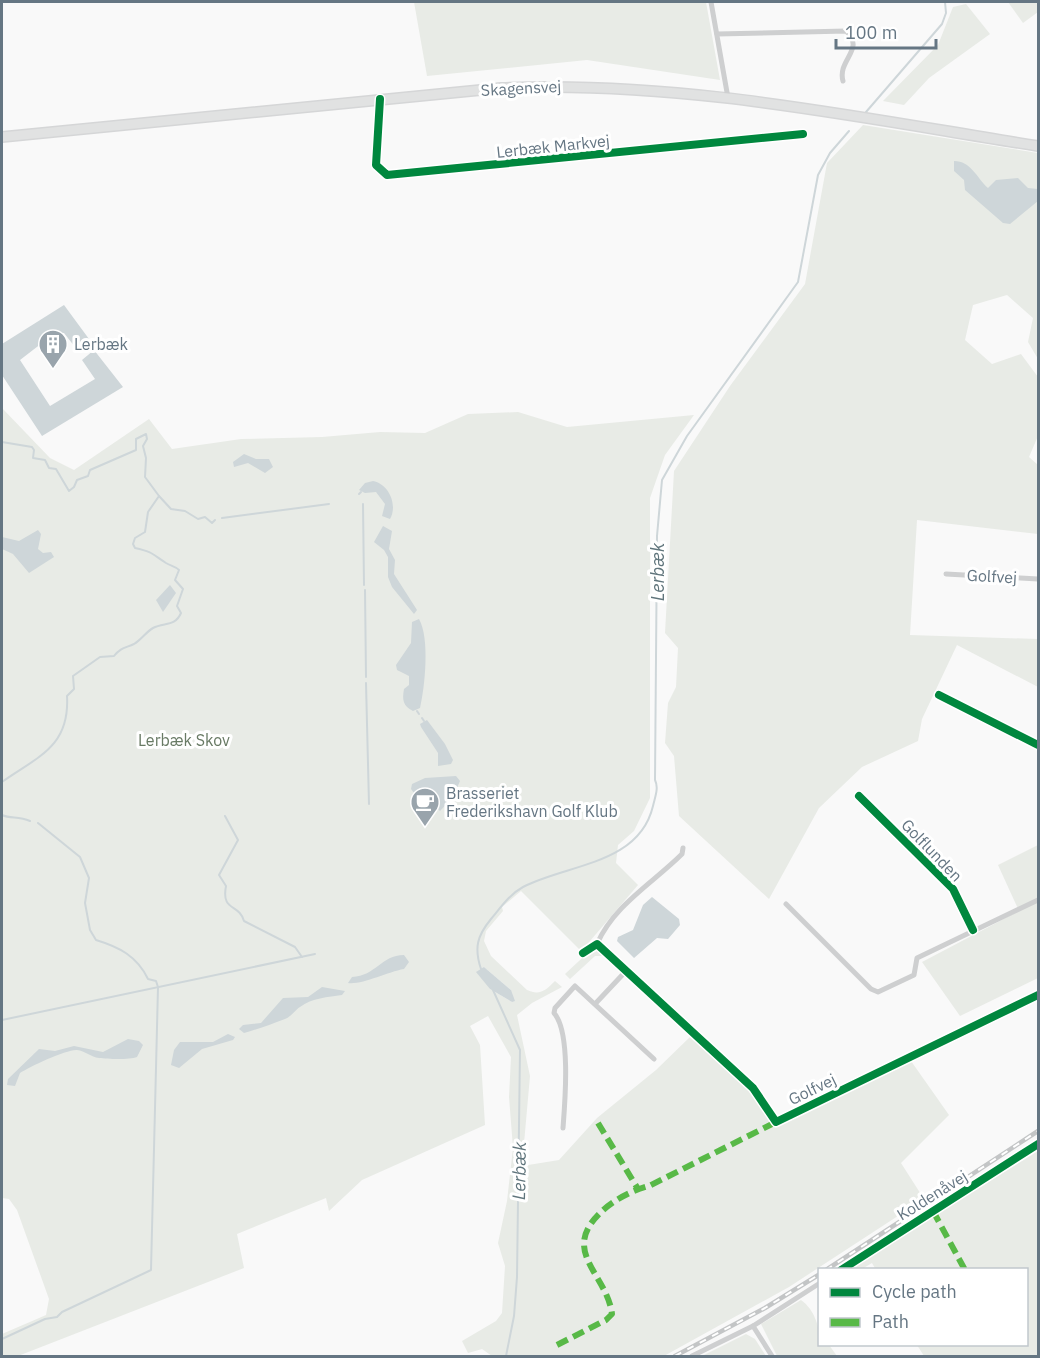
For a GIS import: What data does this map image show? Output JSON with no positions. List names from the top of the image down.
{
  "streets": {
    "main road": ["Skagensvej"],
    "street": [
      "Lerbæk Markvej",
      "Golfvej",
      "Golflunden",
      "Koldenåvej"
    ]
  },
  "crossings": [
    ["Skagensvej", "Lerbæk Markvej"]
  ],
  "water": ["Lerbæk"],
  "parks": ["Lerbæk Skov"],
  "places": {
    "building": ["Lerbæk"],
    "cafe": ["Brasseriet Frederikshavn Golf Klub"]
  },
  "legend": ["Cycle path", "Path"],
  "scale_bar": "100 m"
}
